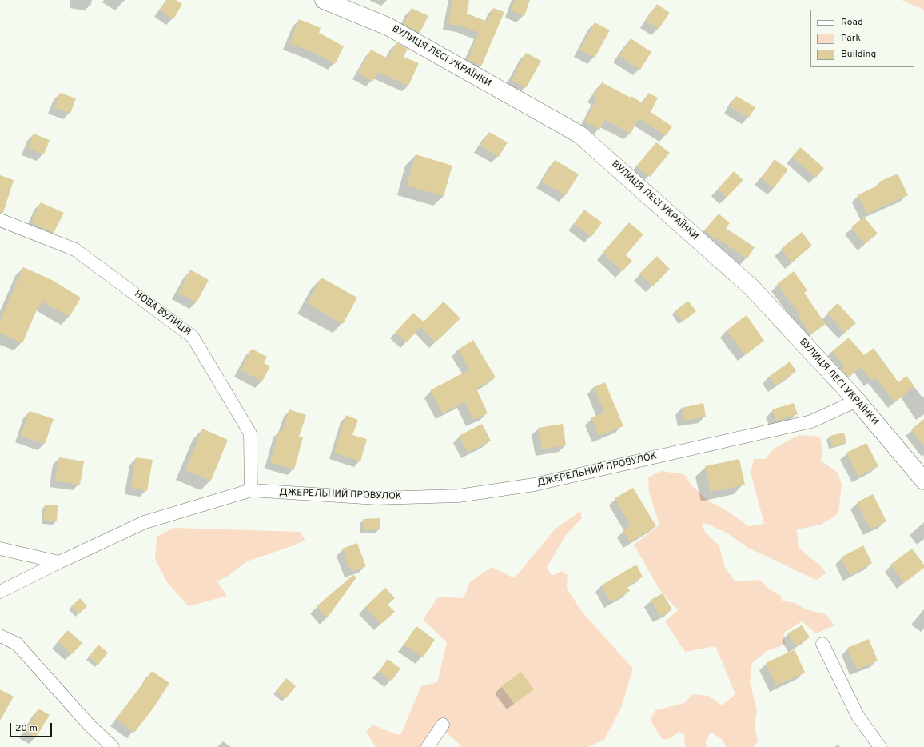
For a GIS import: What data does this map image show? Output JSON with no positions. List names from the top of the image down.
{
  "streets": {
    "street": ["ВУЛИЦЯ ЛЕСІ УКРАЇНКИ", "НОВА ВУЛИЦЯ", "ДЖЕРЕЛЬНИЙ ПРОВУЛОК"]
  },
  "crossings": [
    ["ВУЛИЦЯ ЛЕСІ УКРАЇНКИ", "ДЖЕРЕЛЬНИЙ ПРОВУЛОК"],
    ["НОВА ВУЛИЦЯ", "ДЖЕРЕЛЬНИЙ ПРОВУЛОК"]
  ],
  "legend": ["Road", "Park", "Building"],
  "scale_bar": "20 m"
}
